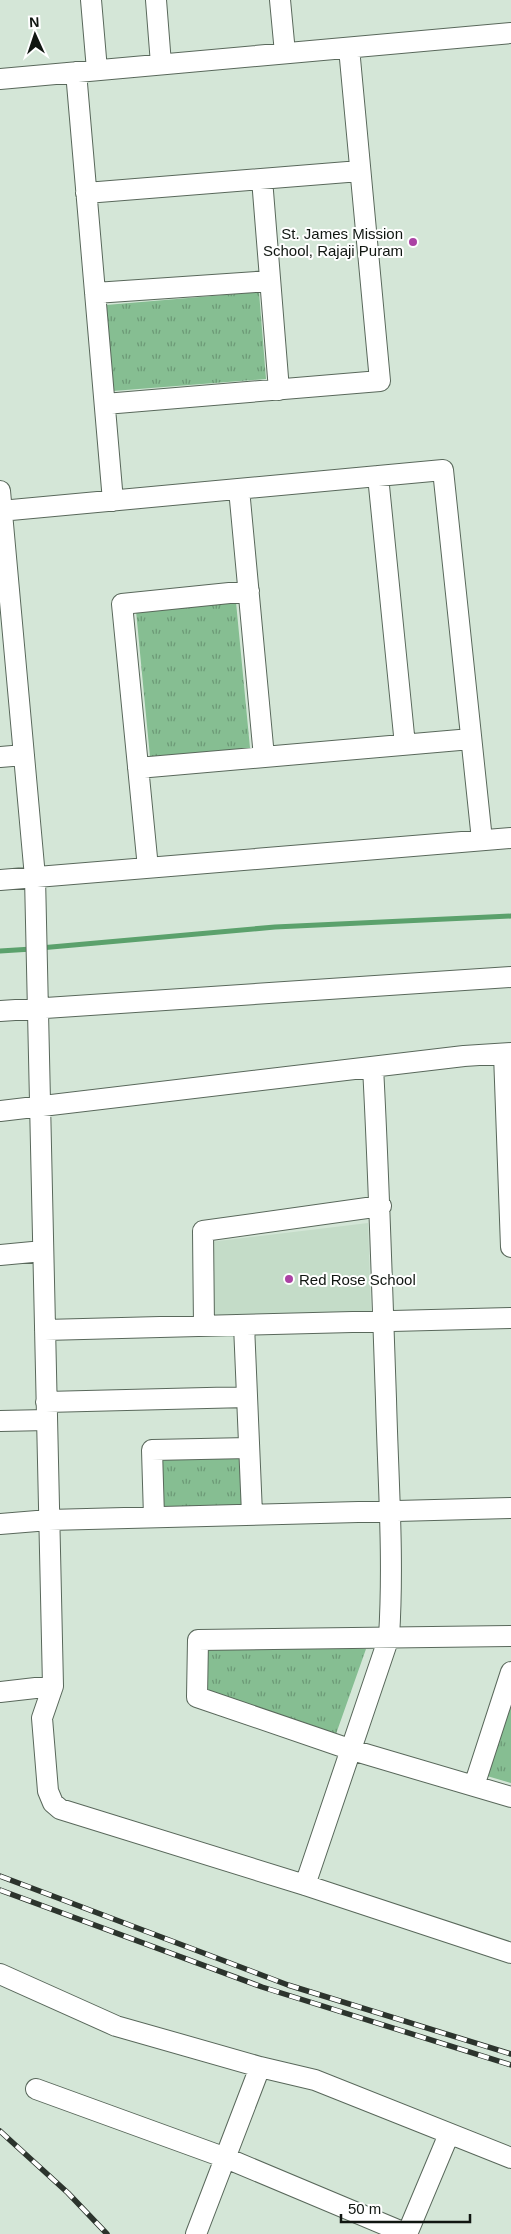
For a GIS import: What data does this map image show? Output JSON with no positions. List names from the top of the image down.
{
  "places": ["St. James Mission School, Rajaji Puram", "Red Rose School"],
  "scale_bar": "50 m",
  "north": "top"
}
